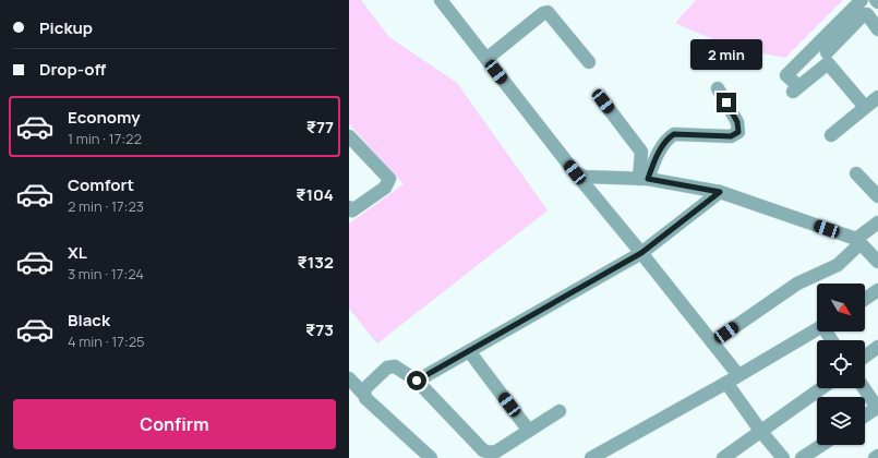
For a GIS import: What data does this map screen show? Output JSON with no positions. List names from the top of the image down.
{
  "north": "bottom right",
  "page": {
    "banner": ["Pickup", "Drop-off"],
    "bubble": "2 min",
    "list": [
      {
        "name": "Economy",
        "note": "1 min · 17:22",
        "value": "₹77"
      },
      {
        "name": "Comfort",
        "note": "2 min · 17:23",
        "value": "₹104"
      },
      {
        "name": "XL",
        "note": "3 min · 17:24",
        "value": "₹132"
      },
      {
        "name": "Black",
        "note": "4 min · 17:25",
        "value": "₹73"
      }
    ],
    "buttons": "Confirm"
  }
}
